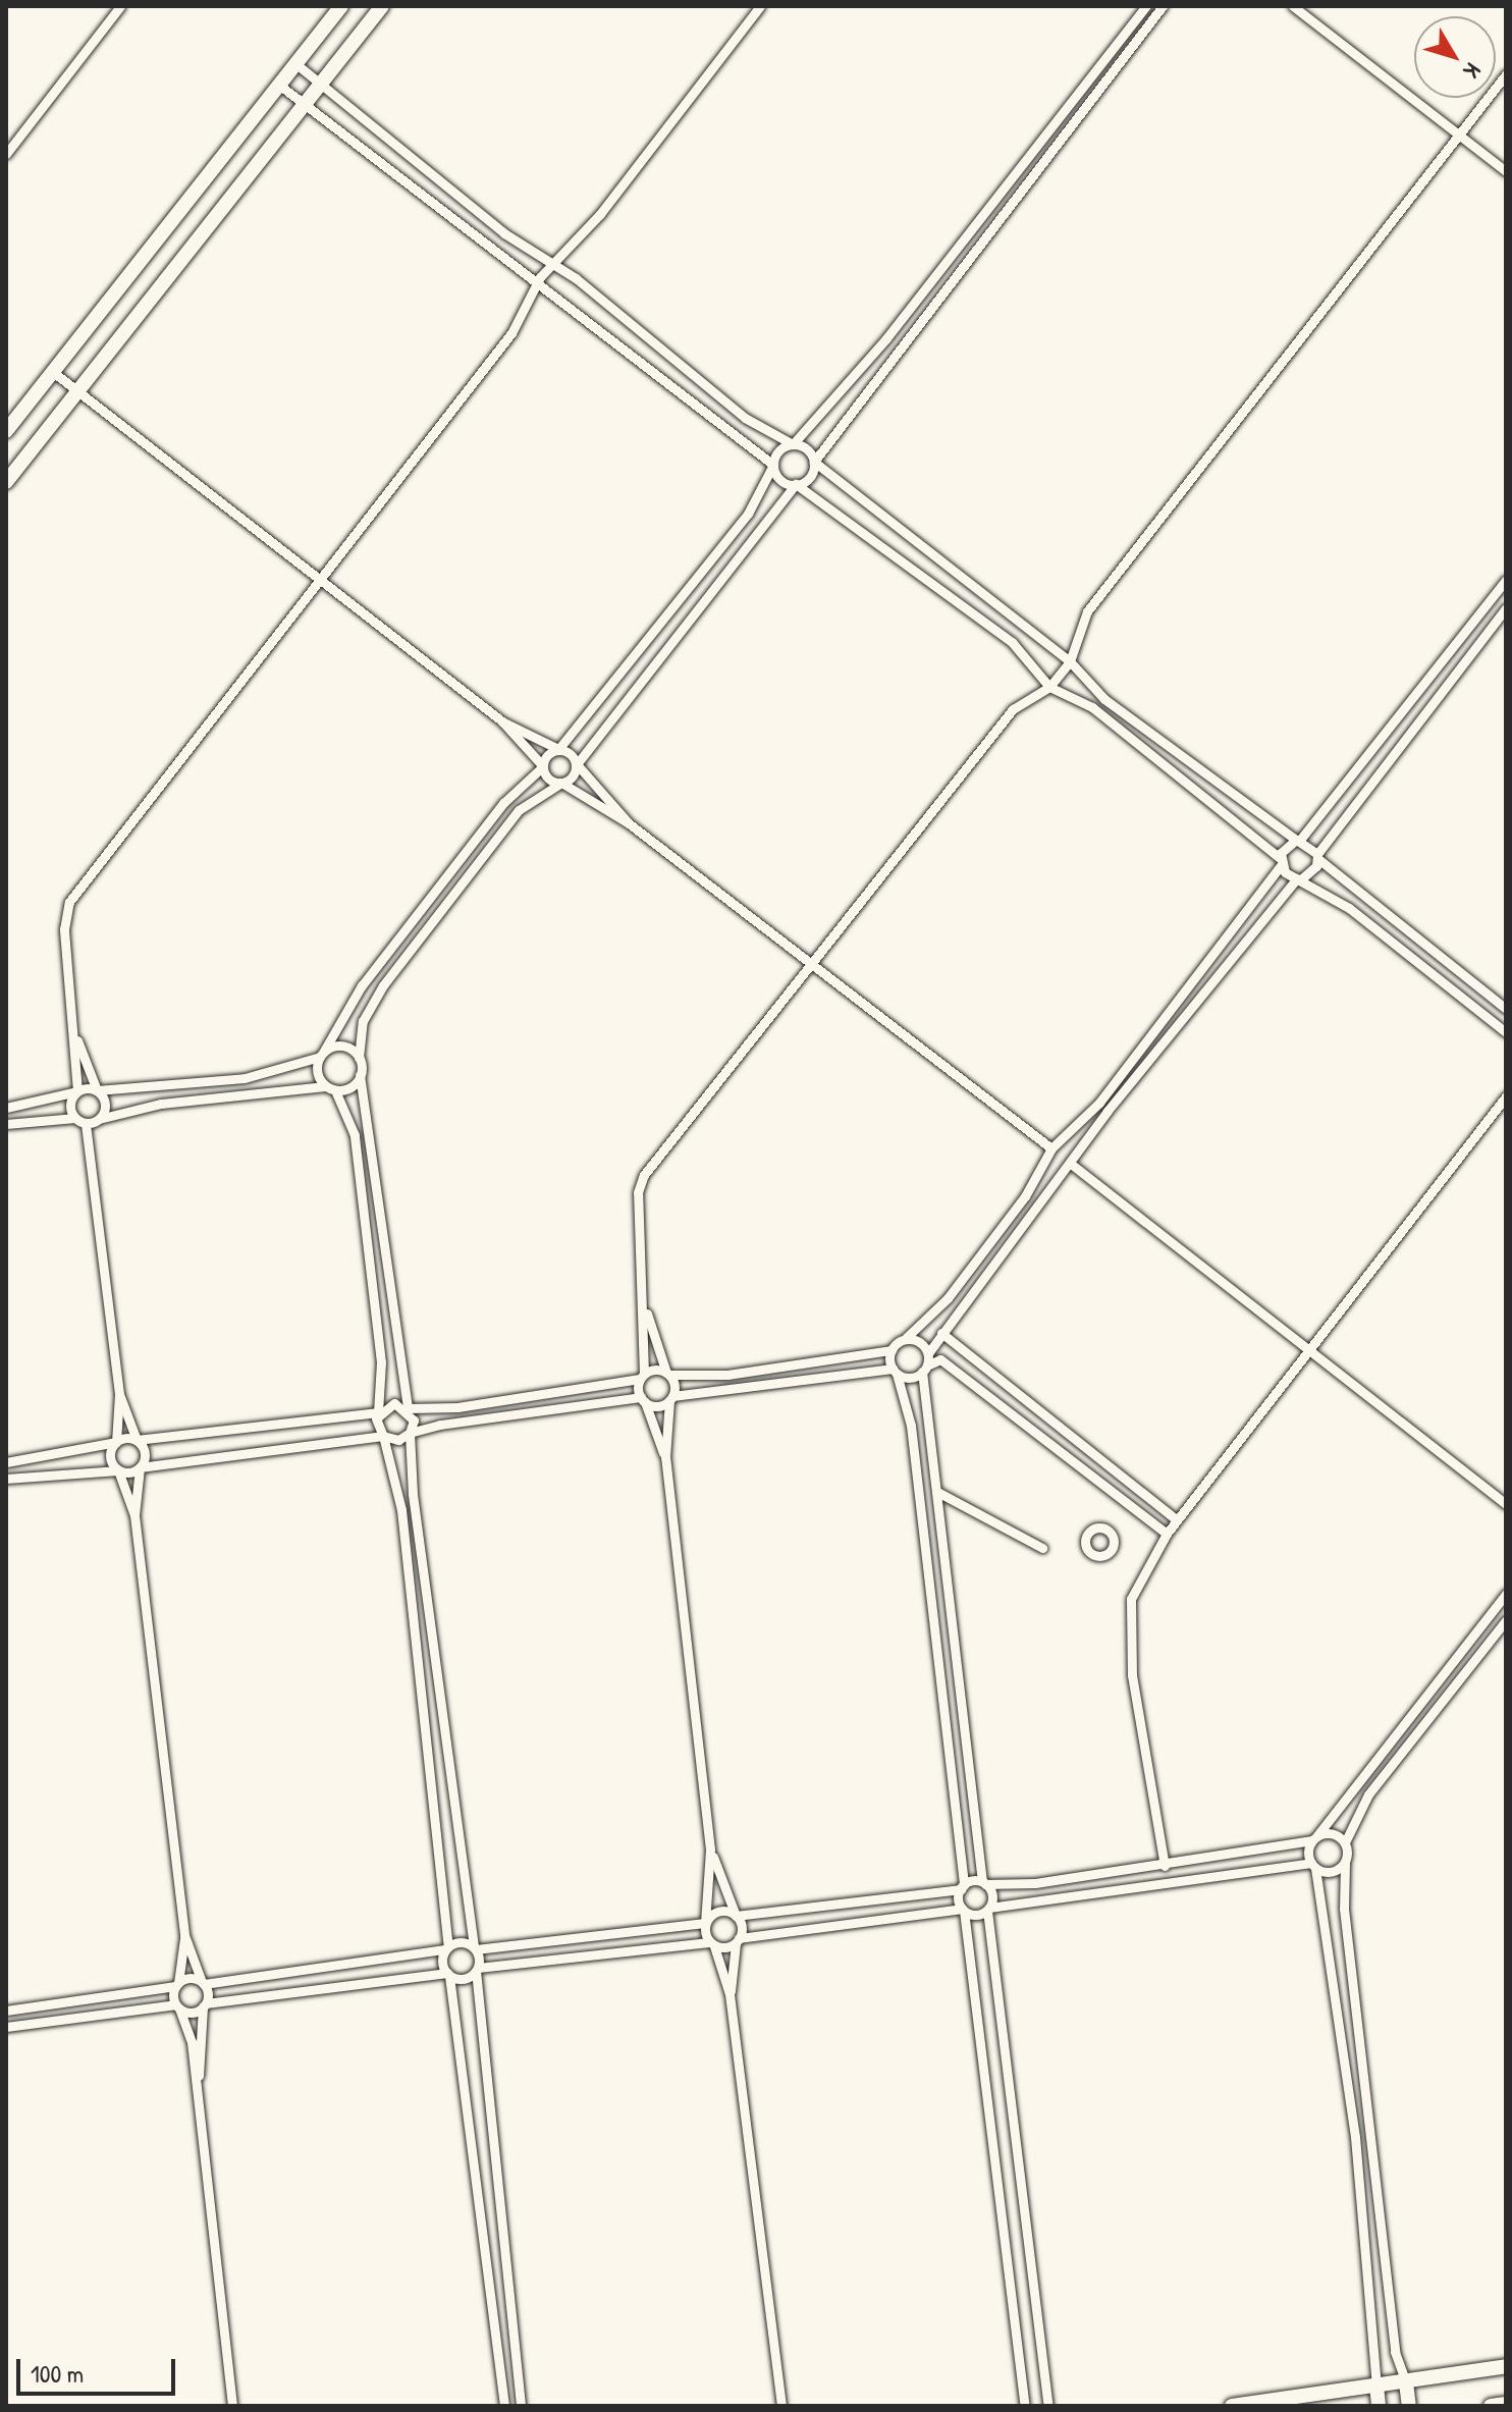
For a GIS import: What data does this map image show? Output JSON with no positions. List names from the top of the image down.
{
  "scale_bar": "100 m",
  "north": "bottom right"
}
